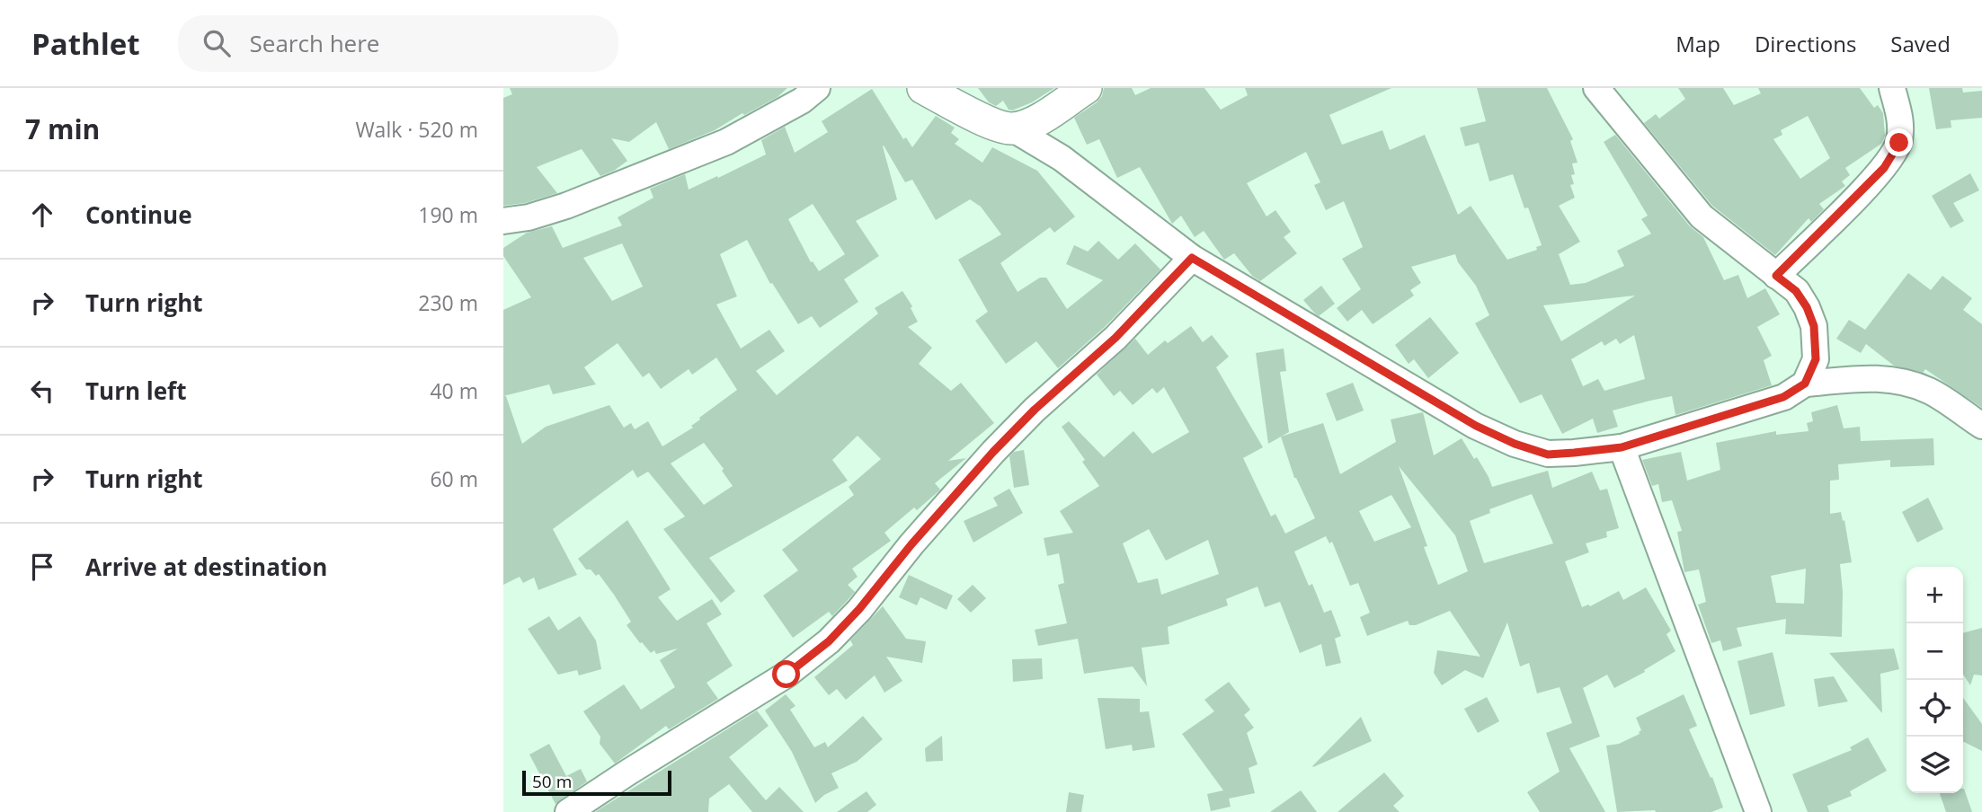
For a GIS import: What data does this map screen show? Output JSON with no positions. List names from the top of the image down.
{
  "scale_bar": "50 m",
  "page": {
    "header": "Pathlet",
    "search": "Search here",
    "nav": ["Map", "Directions", "Saved"],
    "heading": ["7 min", "Walk · 520 m"],
    "list": [
      ["Continue", "190 m"],
      ["Turn right", "230 m"],
      ["Turn left", "40 m"],
      ["Turn right", "60 m"],
      "Arrive at destination"
    ],
    "map_buttons": ["+", "−"],
    "scale": "50 m"
  }
}
